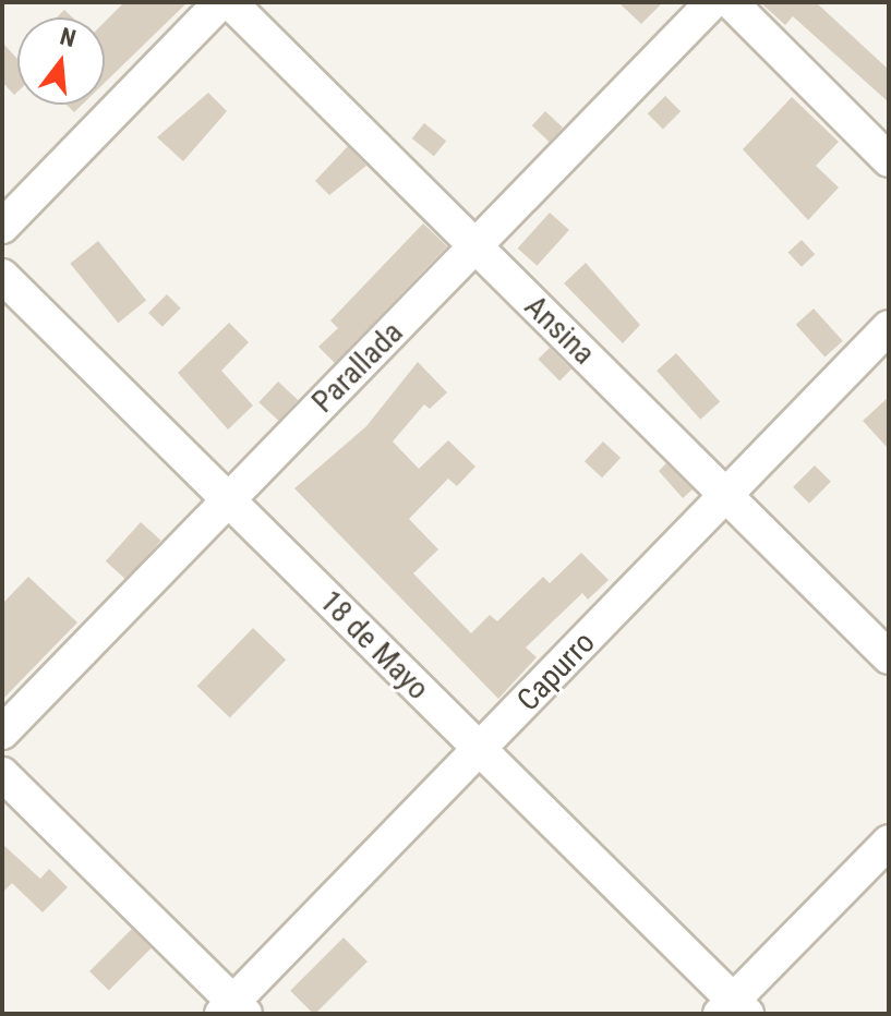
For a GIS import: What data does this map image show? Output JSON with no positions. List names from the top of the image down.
{
  "streets": {
    "street": [
      "Ansina",
      "Parallada",
      "18 de Mayo",
      "Capurro"
    ]
  },
  "crossings": [
    ["Ansina", "Parallada"],
    ["Ansina", "Capurro"],
    ["Parallada", "18 de Mayo"],
    ["18 de Mayo", "Capurro"]
  ],
  "north": "top"
}
